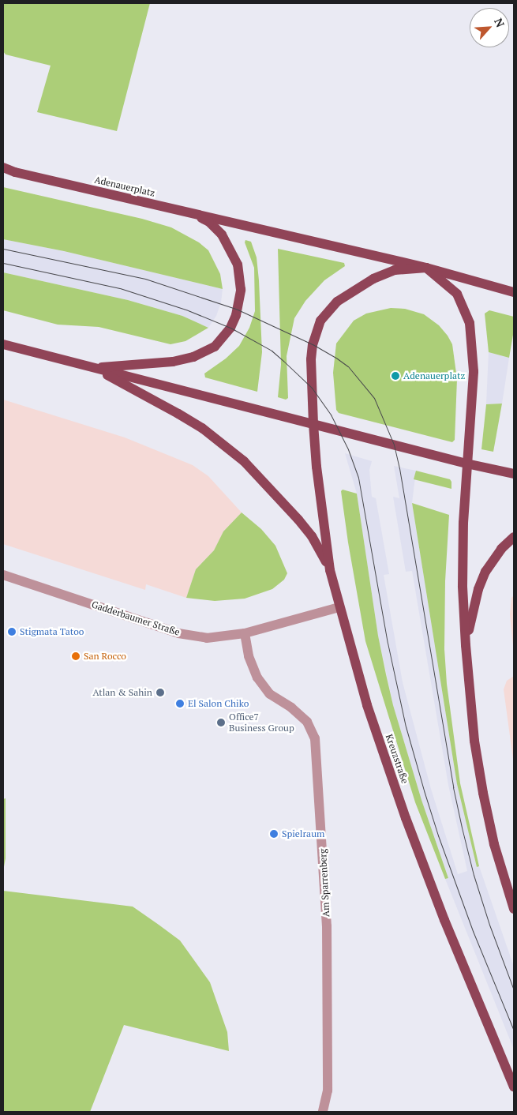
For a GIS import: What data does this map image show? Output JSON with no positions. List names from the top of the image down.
{
  "streets": {
    "main road": ["Adenauerplatz", "Kreuzstraße"],
    "street": ["Gadderbaumer Straße", "Am Sparrenberg"]
  },
  "crossings": [
    ["Adenauerplatz", "Kreuzstraße"],
    ["Gadderbaumer Straße", "Kreuzstraße"],
    ["Gadderbaumer Straße", "Am Sparrenberg"]
  ],
  "places": [
    "Adenauerplatz",
    "Stigmata Tatoo",
    "San Rocco",
    "Atlan & Sahin",
    "El Salon Chiko",
    "Office7 Business Group",
    "Spielraum"
  ],
  "north": "top right"
}
